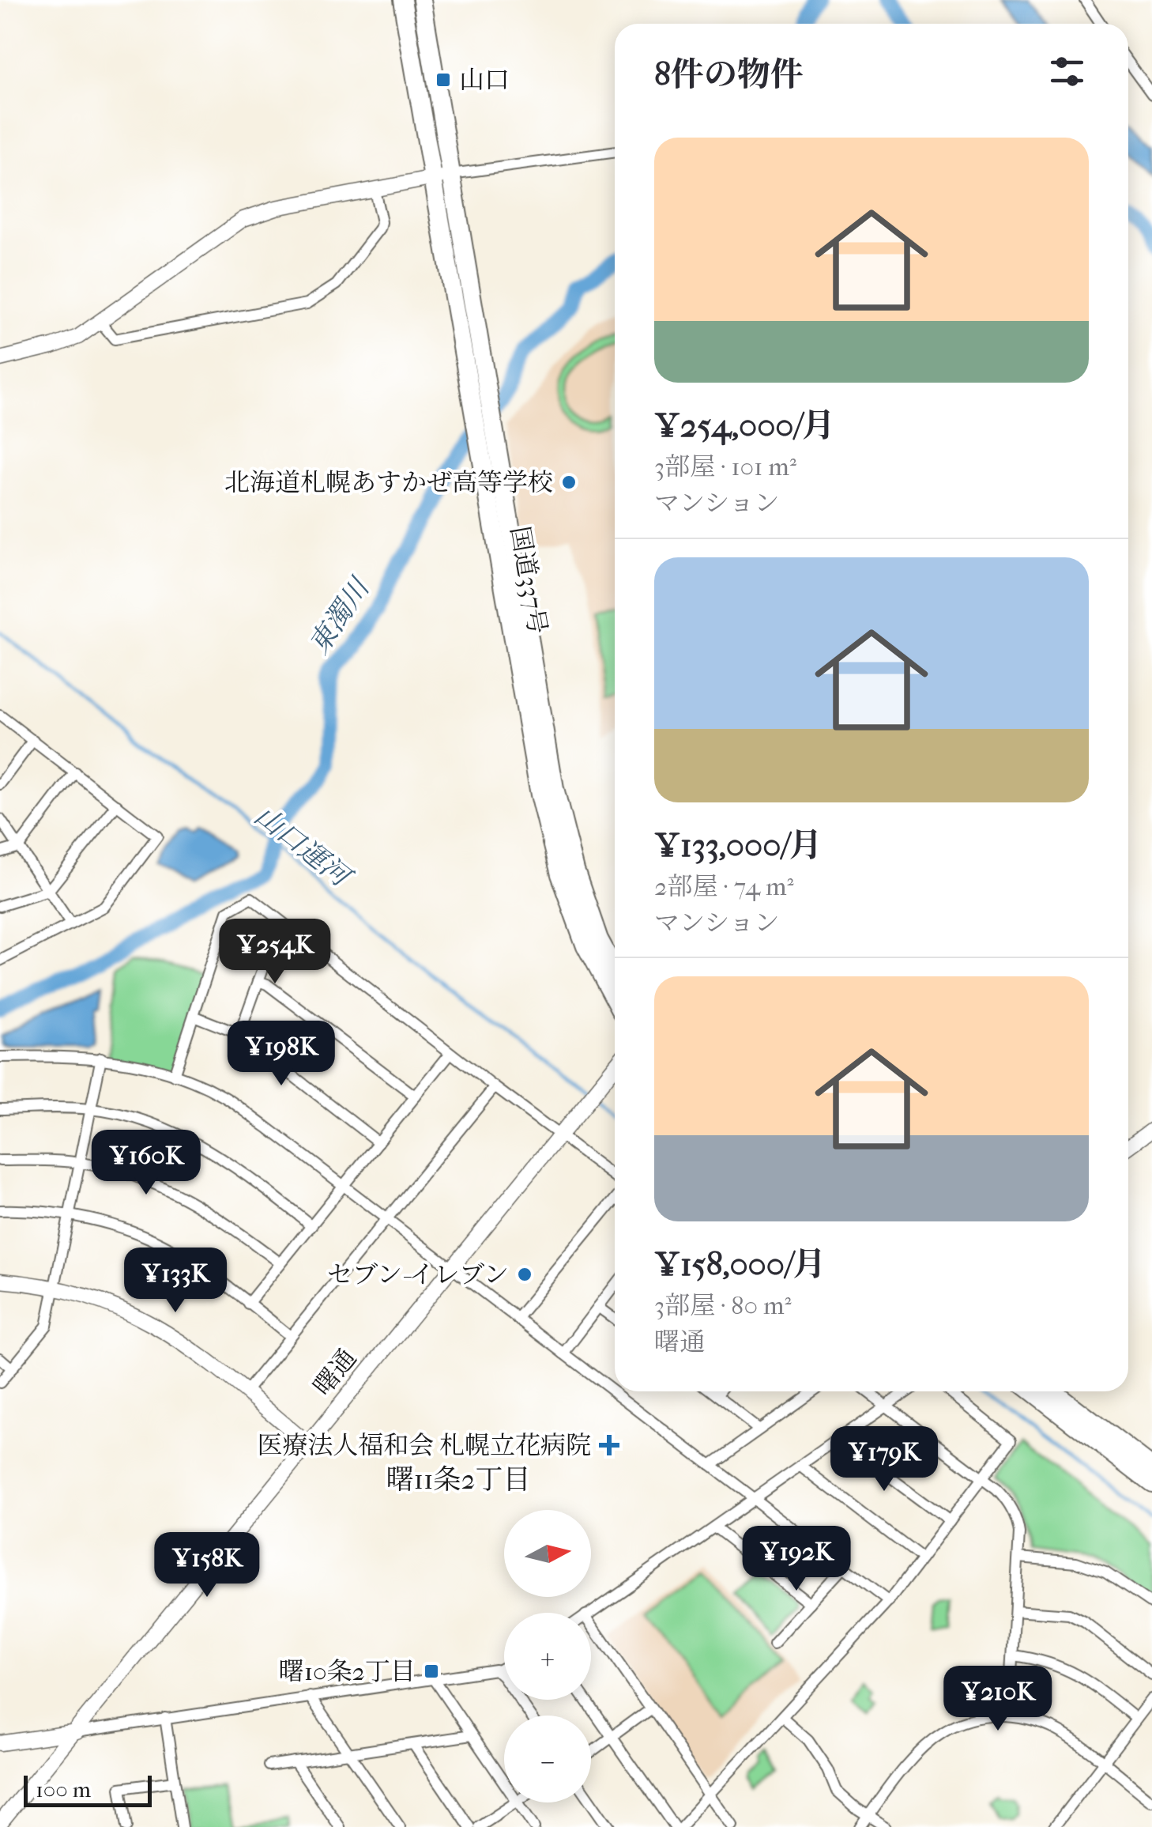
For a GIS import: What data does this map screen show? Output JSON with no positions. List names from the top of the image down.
{
  "streets": {
    "highway": ["国道337号"],
    "street": ["曙通"]
  },
  "districts": ["曙11条2丁目"],
  "water": ["東濁川", "山口運河"],
  "places": {
    "transit": ["山口", "曙10条2丁目"],
    "other": ["北海道札幌あすかぜ高等学校", "セブン-イレブン"],
    "health": ["医療法人福和会 札幌立花病院"]
  },
  "scale_bar": "100 m",
  "north": "right",
  "page": {
    "heading": "8件の物件",
    "list": [
      {
        "name": "¥254,000/月",
        "note": "3部屋 · 101 m² · マンション"
      },
      {
        "name": "¥133,000/月",
        "note": "2部屋 · 74 m² · マンション"
      },
      {
        "name": "¥158,000/月",
        "note": "3部屋 · 80 m² · 曙通"
      }
    ],
    "price": [
      "¥254K",
      "¥198K",
      "¥160K",
      "¥133K",
      "¥179K",
      "¥192K",
      "¥158K",
      "¥210K"
    ],
    "map_buttons": ["+", "−"],
    "scale": "100 m"
  }
}
